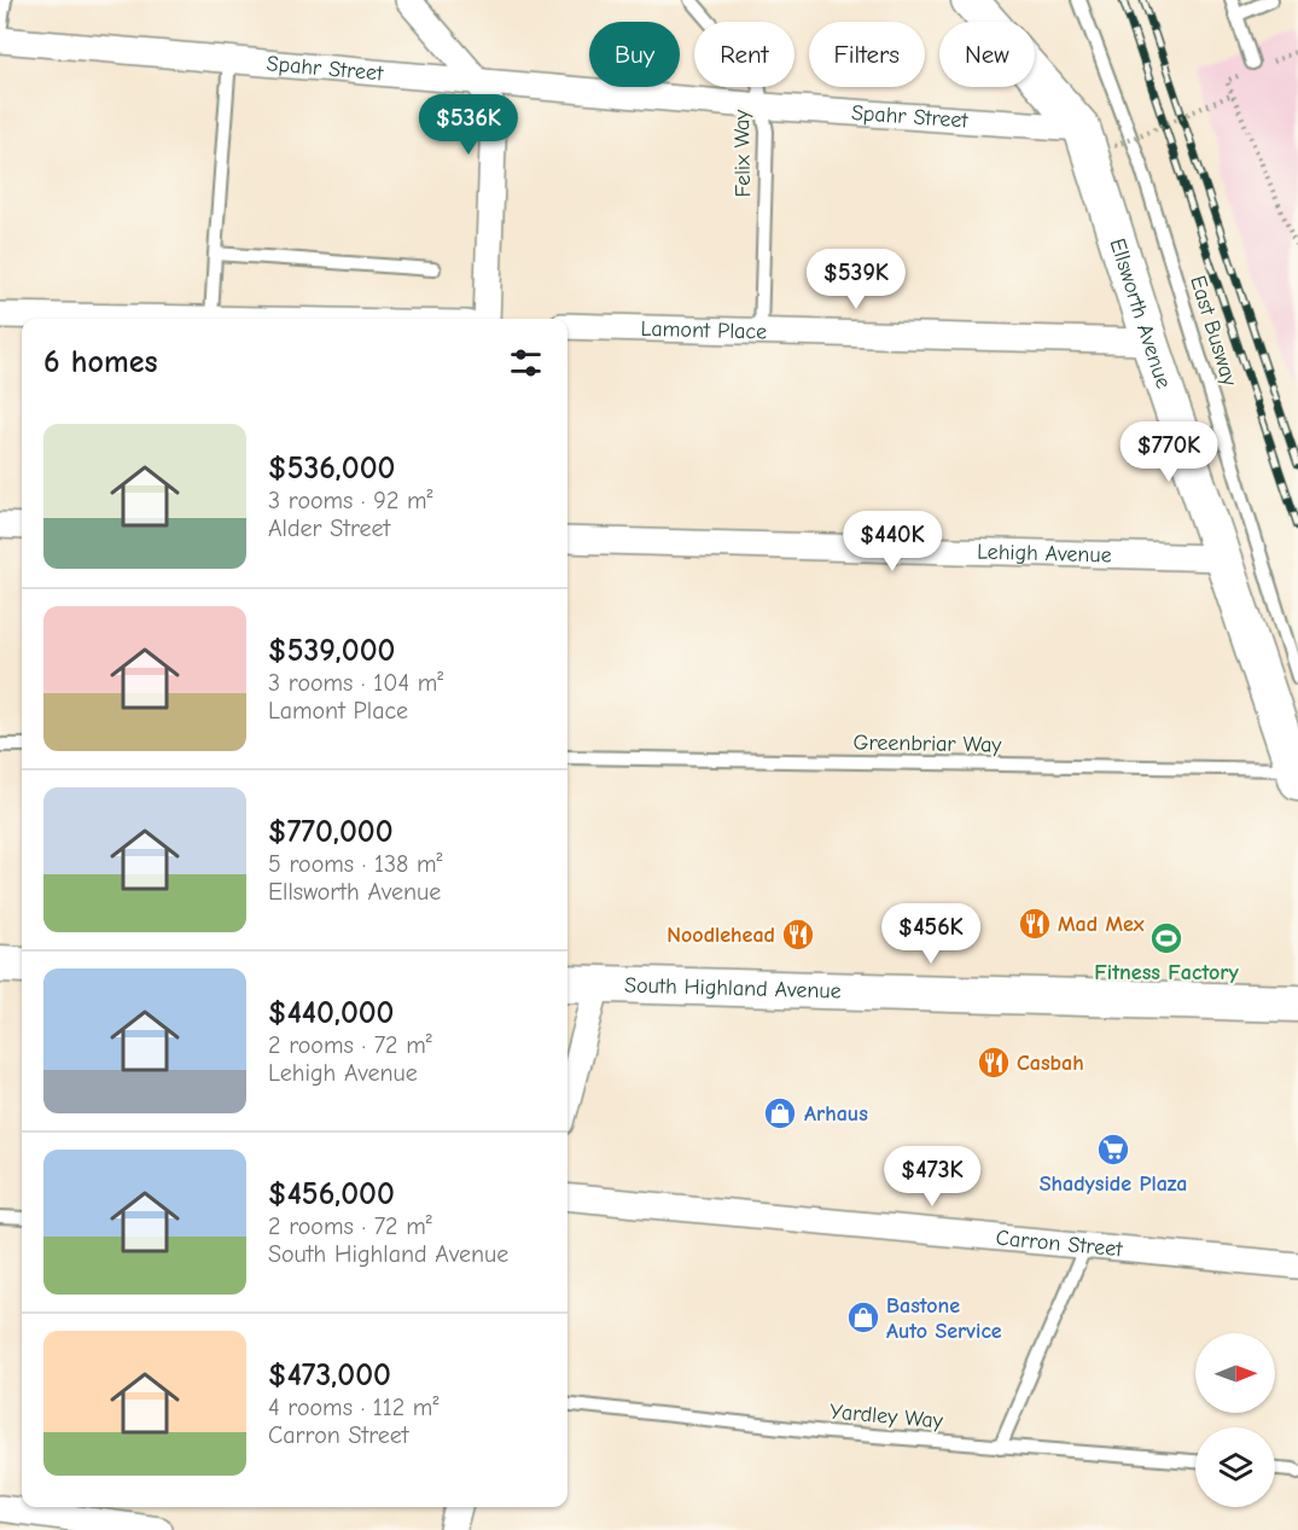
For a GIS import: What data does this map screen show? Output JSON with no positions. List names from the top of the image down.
{
  "streets": {
    "street": [
      "Spahr Street",
      "Ellsworth Avenue",
      "Lamont Place",
      "Lehigh Avenue",
      "South Highland Avenue",
      "Carron Street"
    ],
    "lane": [
      "Felix Way",
      "East Busway",
      "Greenbriar Way",
      "Yardley Way"
    ]
  },
  "crossings": [
    ["Spahr Street", "Felix Way"],
    ["Spahr Street", "Ellsworth Avenue"],
    ["Felix Way", "Lamont Place"],
    ["Ellsworth Avenue", "Lamont Place"],
    ["Ellsworth Avenue", "Lehigh Avenue"],
    ["Ellsworth Avenue", "Greenbriar Way"]
  ],
  "places": {
    "restaurant": ["Mad Mex", "Noodlehead", "Casbah"],
    "sports": ["Fitness Factory"],
    "shop": ["Arhaus", "Bastone Auto Service"],
    "supermarket": ["Shadyside Plaza"]
  },
  "north": "right",
  "page": {
    "chip": [
      "Buy",
      "Rent",
      "Filters",
      "New"
    ],
    "price": [
      "$536K",
      "$539K",
      "$770K",
      "$440K",
      "$456K",
      "$473K"
    ],
    "heading": "6 homes",
    "list": [
      {
        "name": "$536,000",
        "note": "3 rooms · 92 m² · Alder Street"
      },
      {
        "name": "$539,000",
        "note": "3 rooms · 104 m² · Lamont Place"
      },
      {
        "name": "$770,000",
        "note": "5 rooms · 138 m² · Ellsworth Avenue"
      },
      {
        "name": "$440,000",
        "note": "2 rooms · 72 m² · Lehigh Avenue"
      },
      {
        "name": "$456,000",
        "note": "2 rooms · 72 m² · South Highland Avenue"
      },
      {
        "name": "$473,000",
        "note": "4 rooms · 112 m² · Carron Street"
      }
    ]
  }
}
